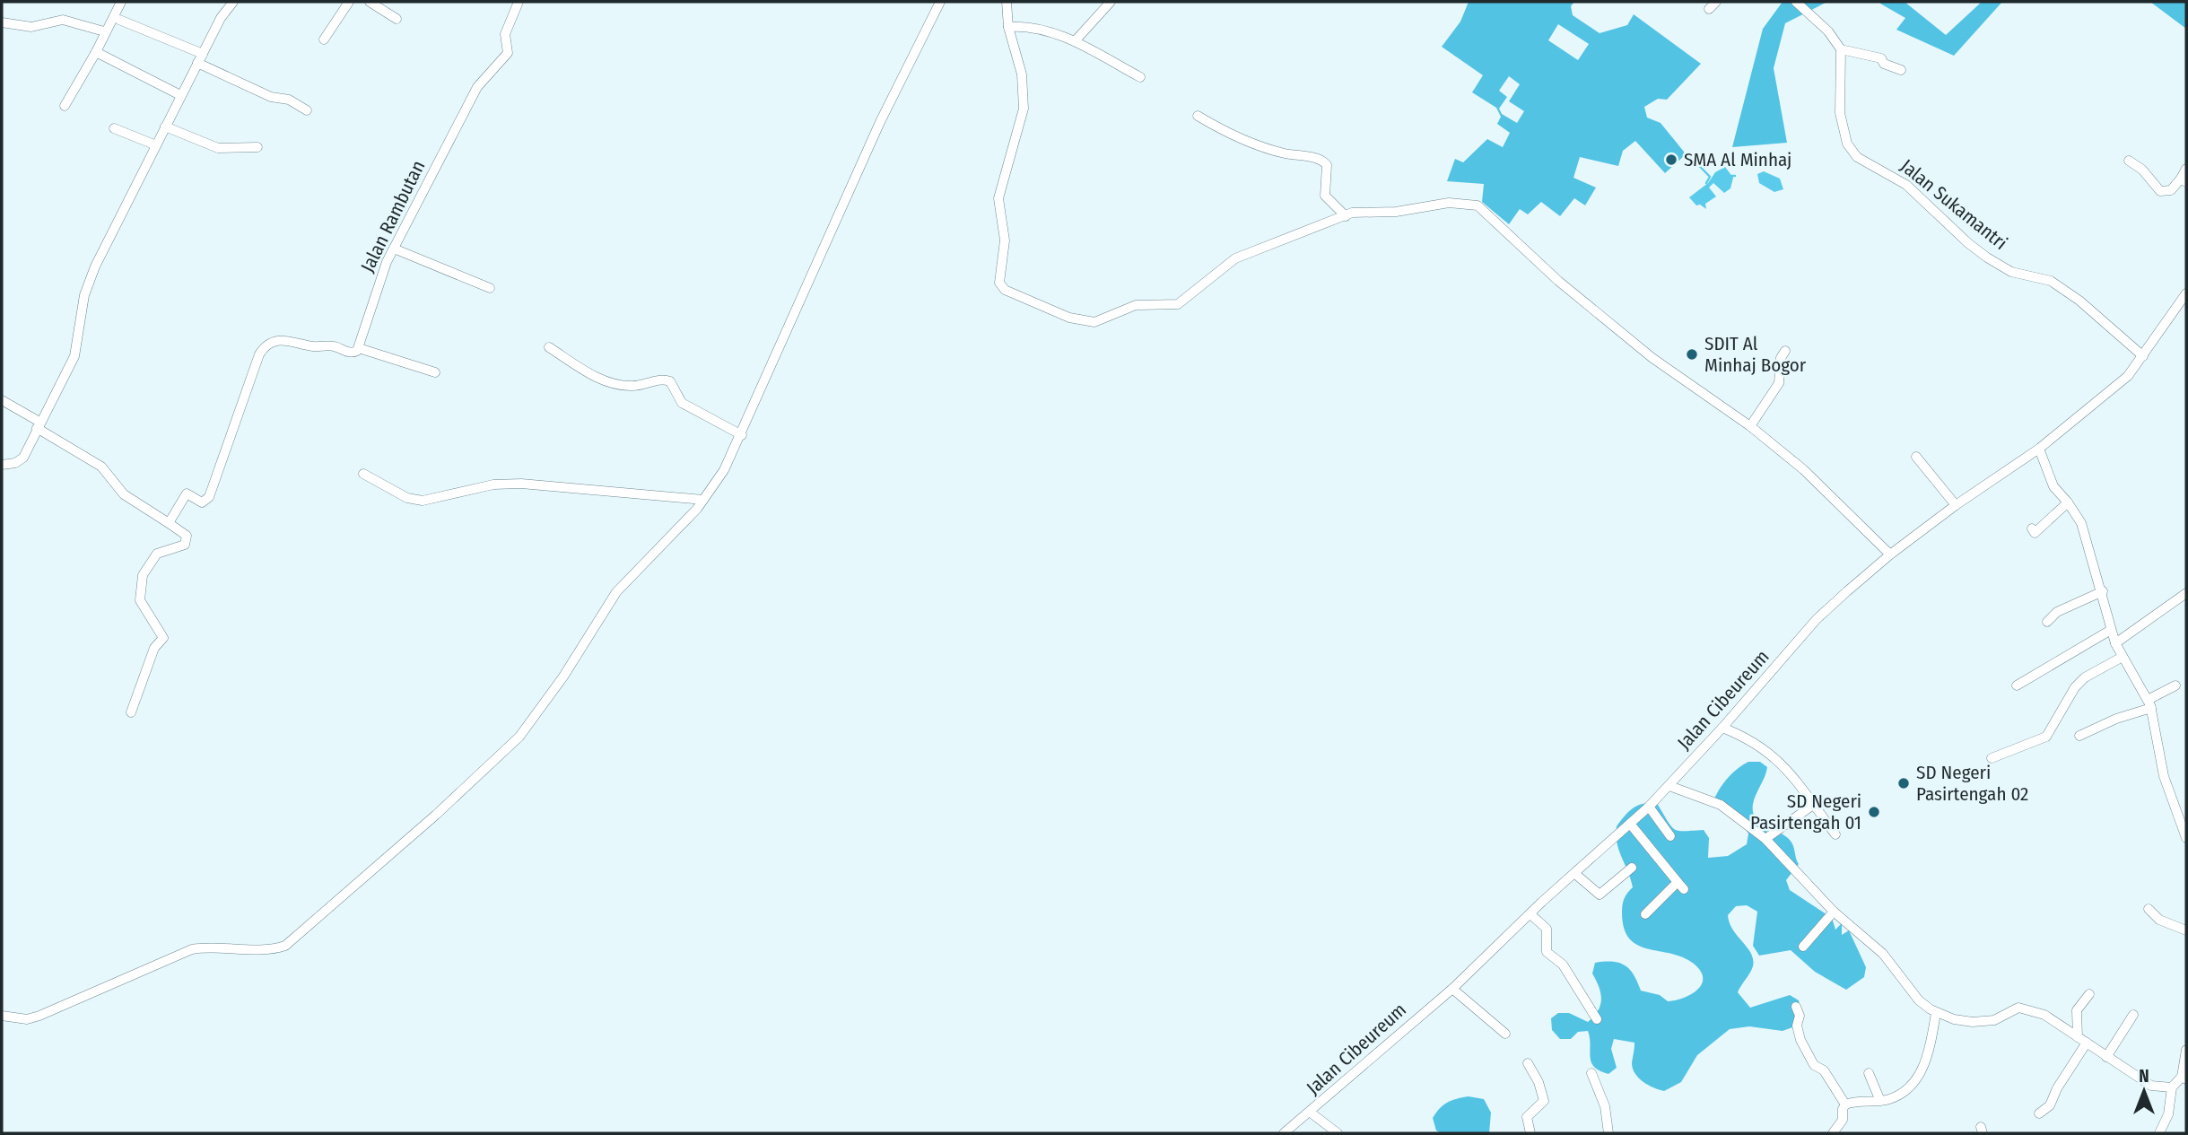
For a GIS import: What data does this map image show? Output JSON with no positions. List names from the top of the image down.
{
  "streets": {
    "street": ["Jalan Sukamantri", "Jalan Rambutan", "Jalan Cibeureum"]
  },
  "crossings": [
    ["Jalan Sukamantri", "Jalan Cibeureum"]
  ],
  "places": [
    "SMA Al Minhaj",
    "SDIT Al Minhaj Bogor",
    "SD Negeri Pasirtengah 02",
    "SD Negeri Pasirtengah 01"
  ],
  "north": "top"
}
